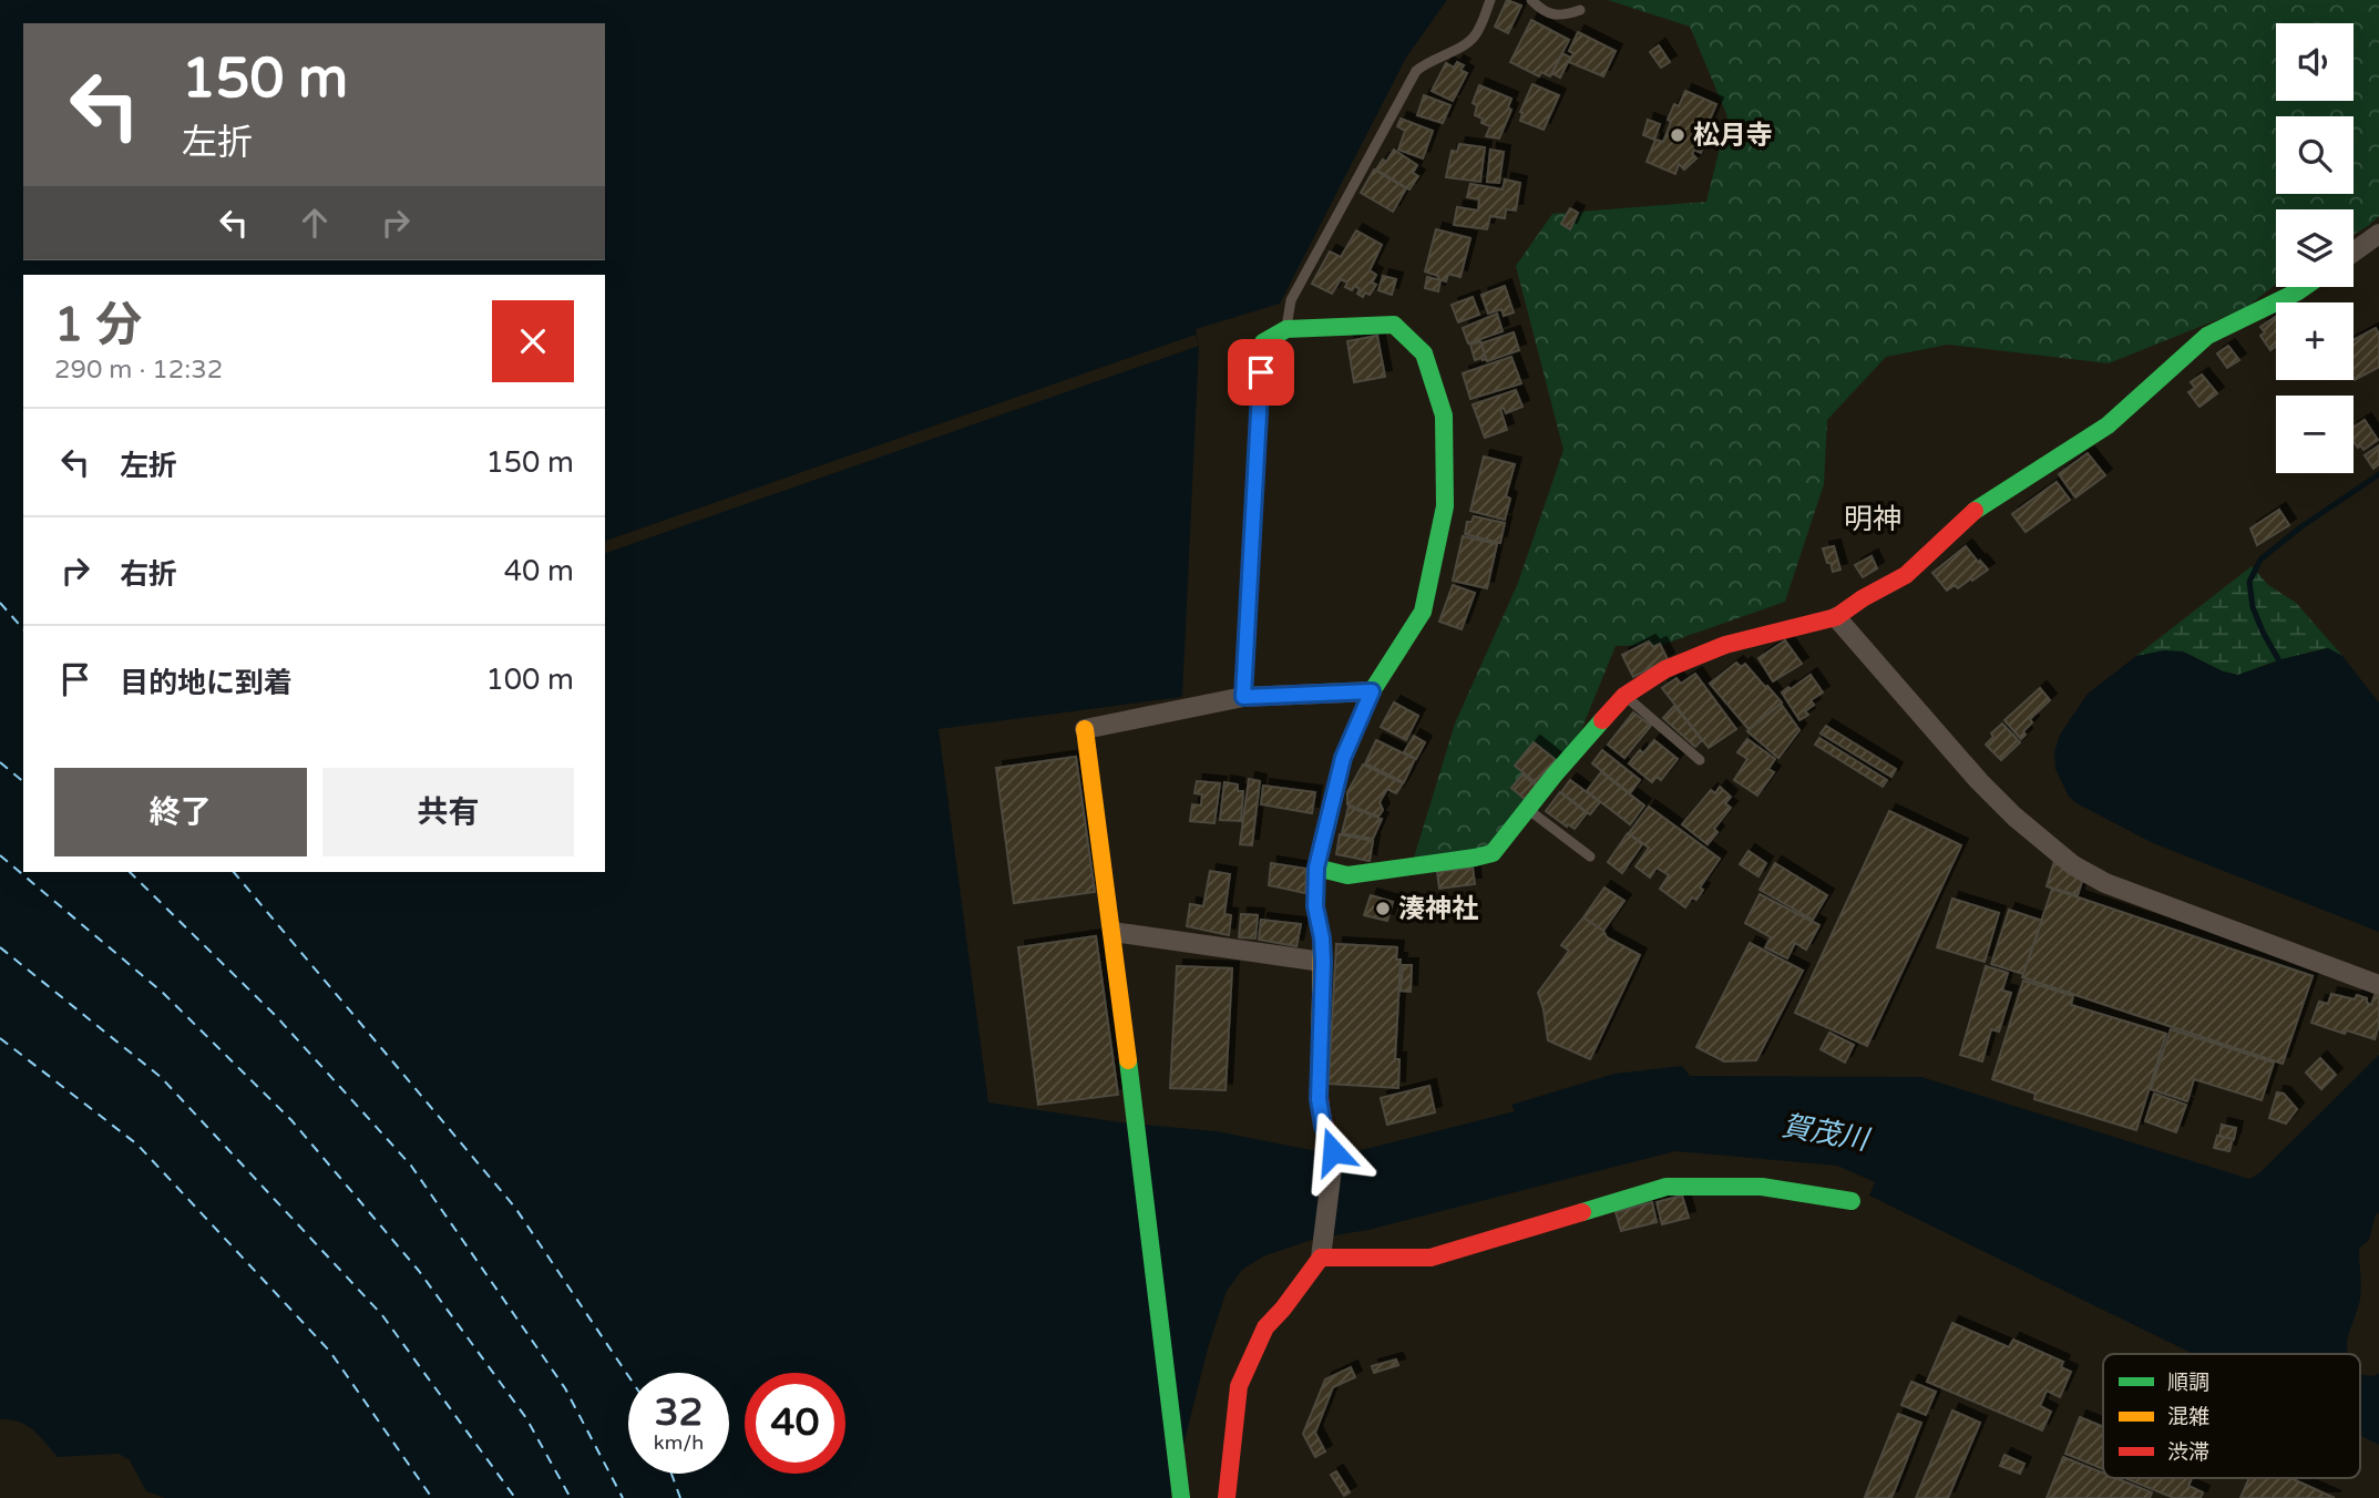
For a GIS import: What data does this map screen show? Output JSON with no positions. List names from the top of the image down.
{
  "districts": ["明神"],
  "water": ["賀茂川"],
  "places": ["松月寺", "湊神社"],
  "legend": ["順調", "混雑", "渋滞"],
  "page": {
    "map_buttons": ["+", "−"],
    "turn": ["150 m", "左折"],
    "heading": ["1 分", "290 m · 12:32"],
    "list": [
      {
        "name": "左折",
        "value": "150 m"
      },
      {
        "name": "右折",
        "value": "40 m"
      },
      {
        "name": "目的地に到着",
        "value": "100 m"
      }
    ],
    "buttons": ["終了", "共有"],
    "speed": "32 km/h",
    "limit": "40"
  }
}
